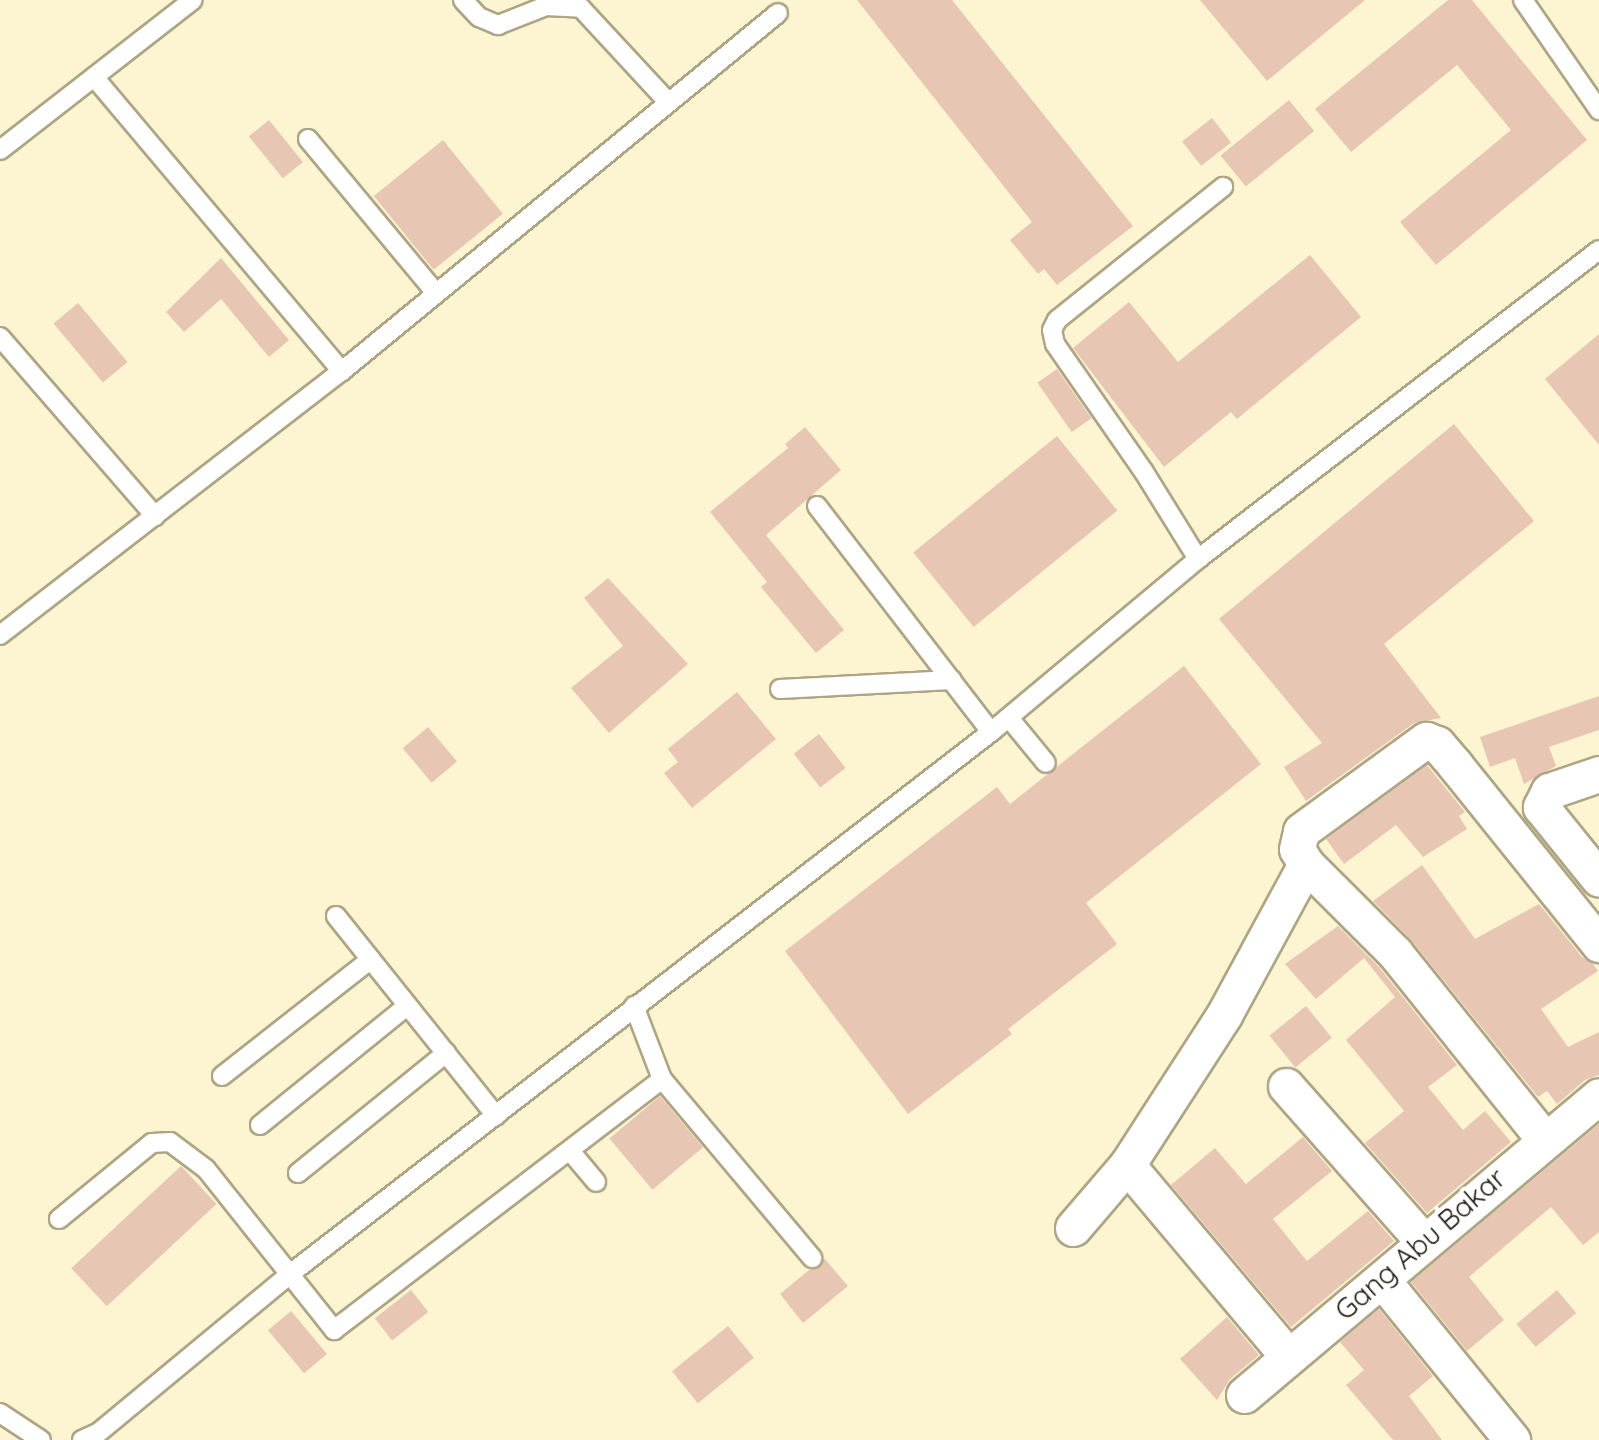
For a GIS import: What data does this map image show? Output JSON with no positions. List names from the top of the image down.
{
  "streets": {
    "street": ["Gang Abu Bakar"]
  }
}
